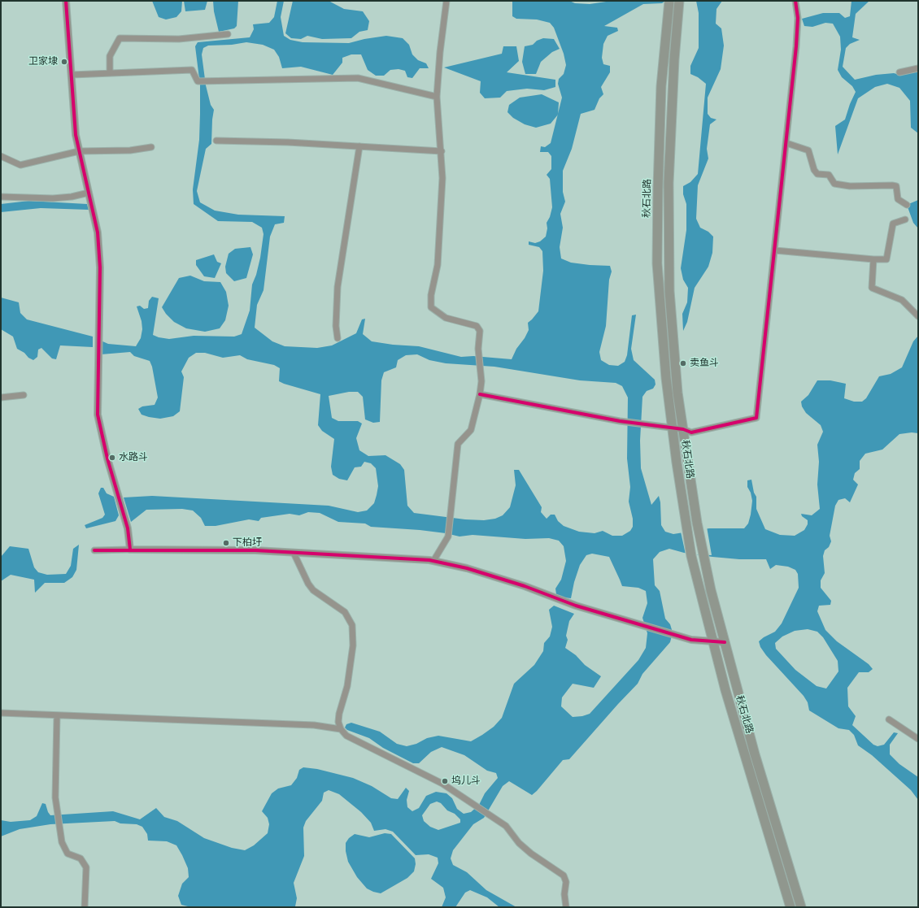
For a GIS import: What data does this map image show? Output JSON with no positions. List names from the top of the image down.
{
  "streets": {
    "main road": ["秋石北路"]
  },
  "places": [
    "卫家埭",
    "卖鱼斗",
    "水路斗",
    "下柏圩",
    "坞儿斗"
  ]
}
